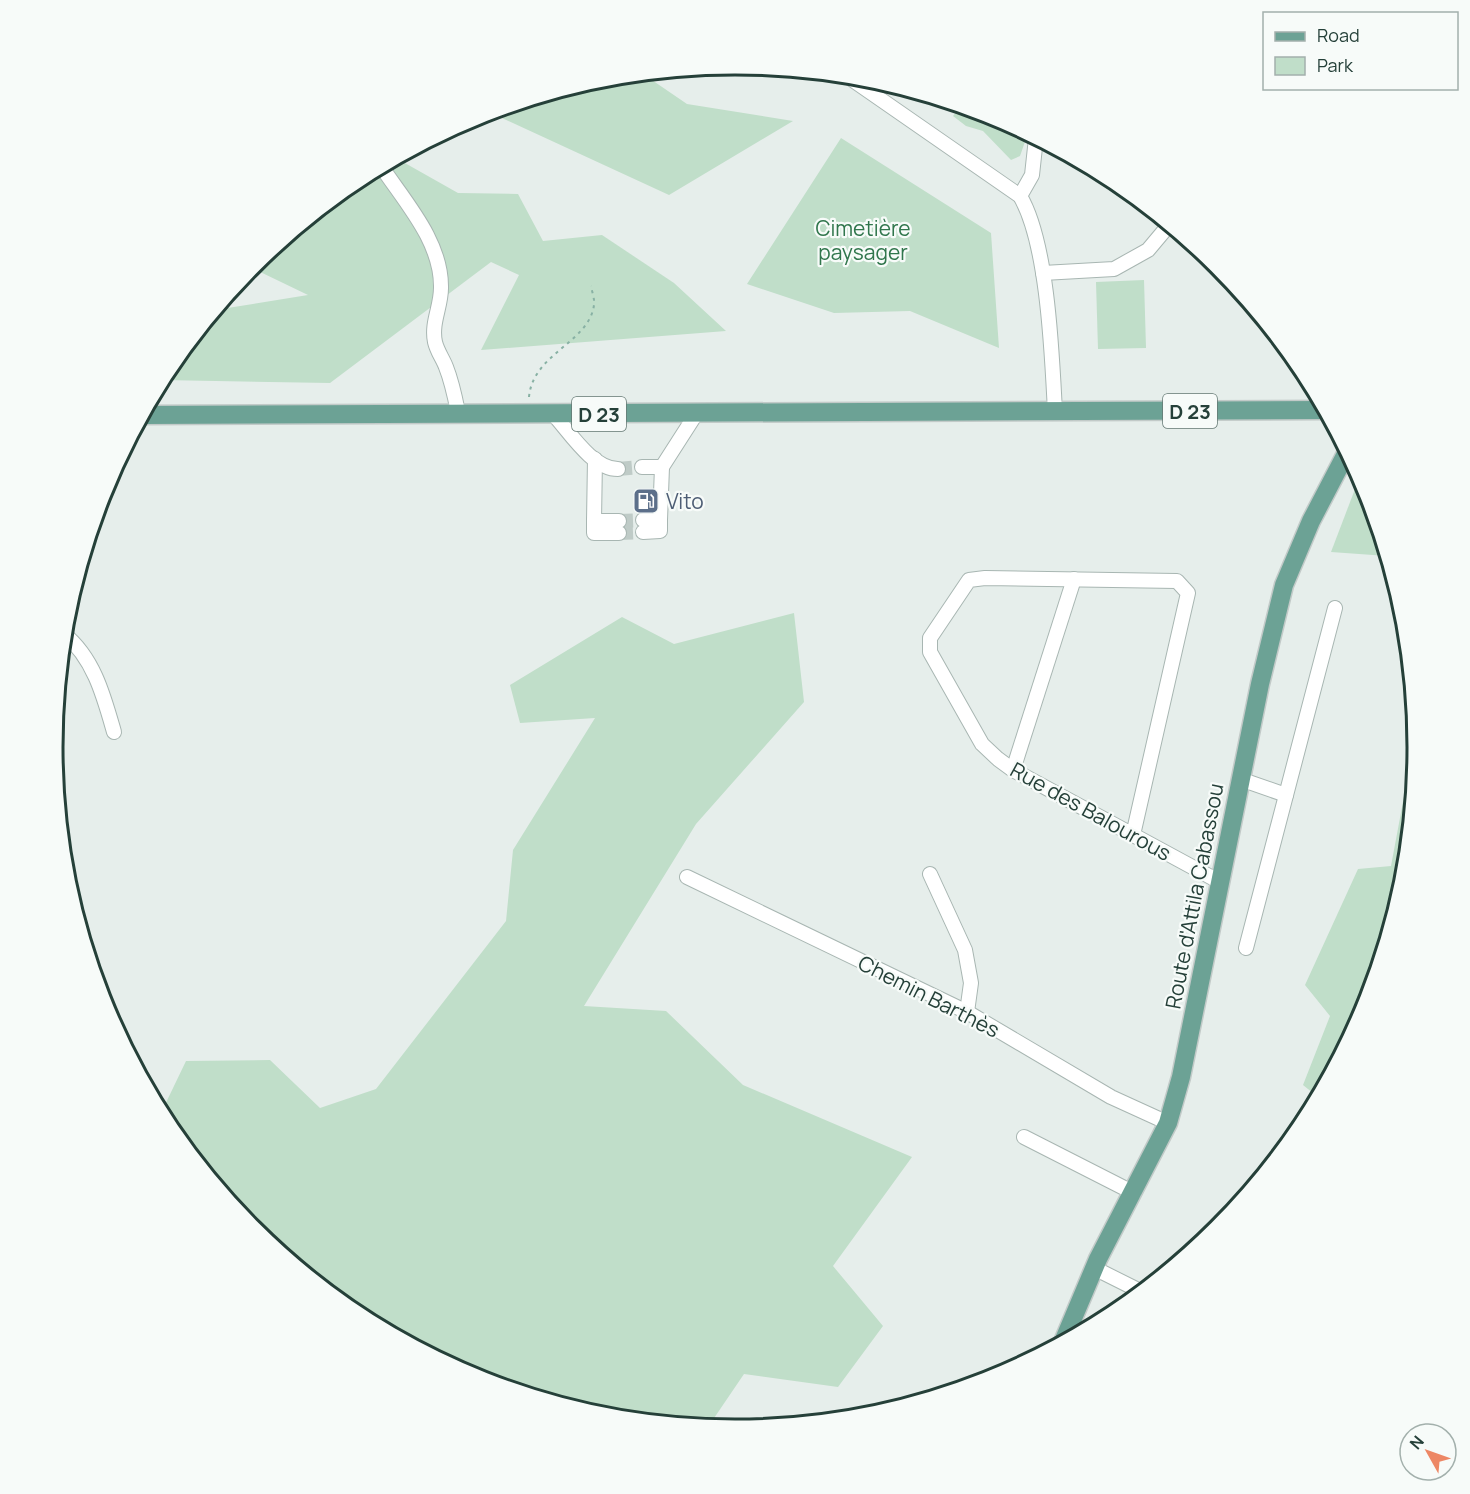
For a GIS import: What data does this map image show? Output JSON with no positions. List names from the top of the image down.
{
  "streets": {
    "main road": ["D 23", "Route d'Attila Cabassou"],
    "street": ["Rue des Balourous", "Chemin Barthès"]
  },
  "crossings": [
    ["Rue des Balourous", "Route d'Attila Cabassou"],
    ["Route d'Attila Cabassou", "Chemin Barthès"]
  ],
  "parks": ["Cimetière paysager"],
  "places": {
    "fuel station": ["Vito"]
  },
  "legend": ["Road", "Park"],
  "north": "top left"
}
